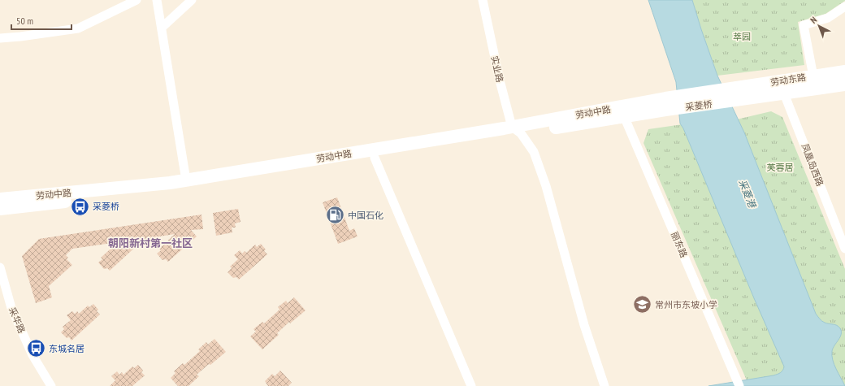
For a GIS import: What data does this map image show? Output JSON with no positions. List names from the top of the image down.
{
  "streets": {
    "main road": ["劳动东路", "采菱桥", "劳动中路"],
    "street": [
      "实业路",
      "凤凰岛西路",
      "丽东路",
      "采华路"
    ]
  },
  "crossings": [
    ["实业路", "劳动中路"],
    ["劳动东路", "采菱桥"],
    ["劳动东路", "凤凰岛西路"],
    ["采菱桥", "劳动中路"],
    ["劳动中路", "丽东路"]
  ],
  "districts": ["朝阳新村第一社区"],
  "water": ["采菱港"],
  "parks": ["萃园", "芙蓉居"],
  "places": {
    "bus stop": ["采菱桥", "东城名居"],
    "fuel station": ["中国石化"],
    "school or university": ["常州市东坡小学"]
  },
  "scale_bar": "50 m",
  "north": "top left"
}
